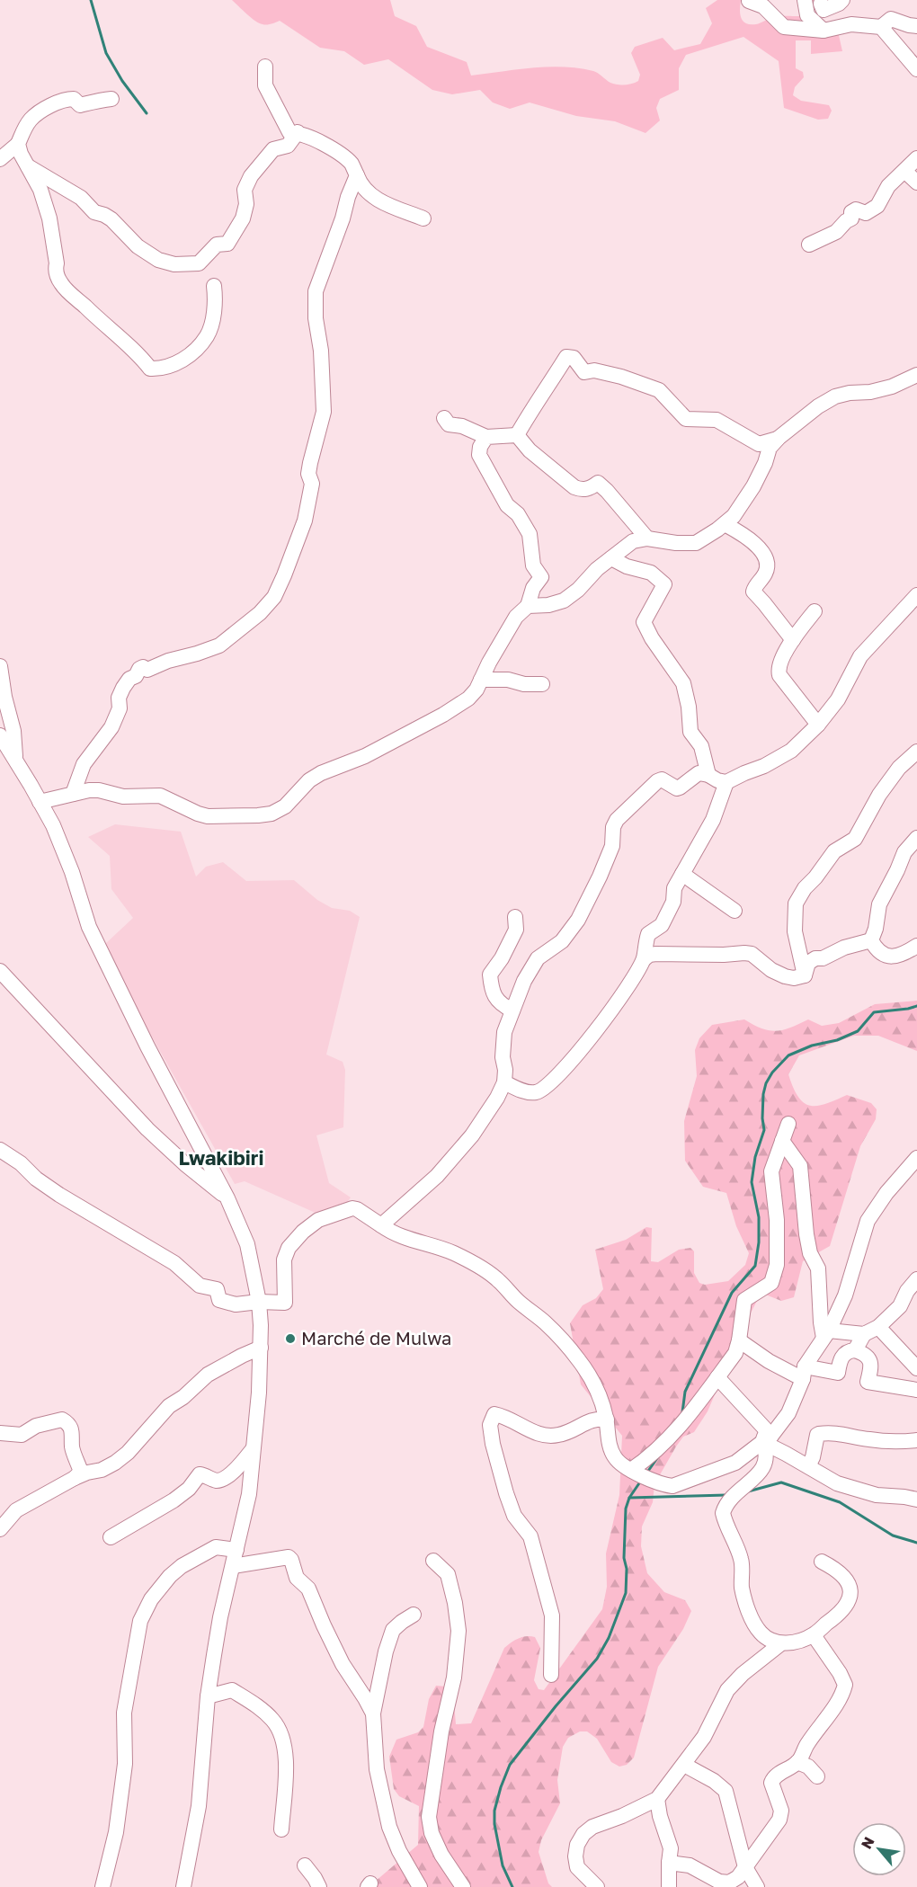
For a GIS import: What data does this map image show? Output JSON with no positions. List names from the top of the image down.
{
  "districts": ["Lwakibiri"],
  "places": ["Marché de Mulwa"],
  "north": "top left"
}
